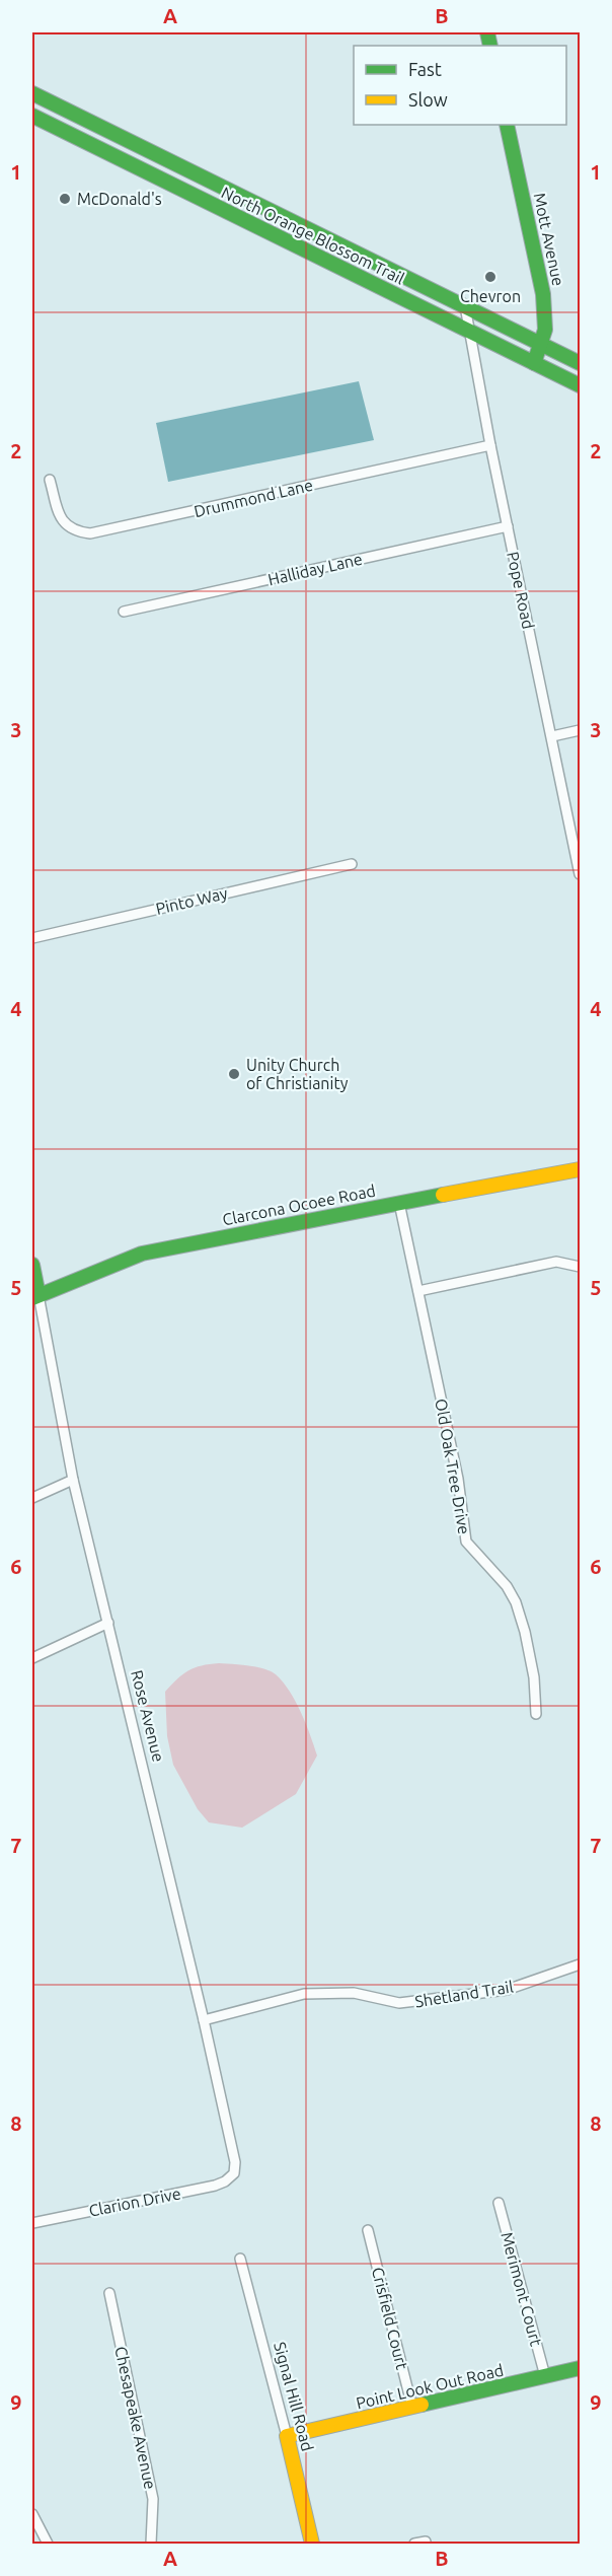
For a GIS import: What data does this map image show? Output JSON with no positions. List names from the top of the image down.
{
  "streets": {
    "main road": [
      "North Orange Blossom Trail",
      "Mott Avenue",
      "Clarcona Ocoee Road",
      "Rose Avenue",
      "Point Look Out Road",
      "Signal Hill Road"
    ],
    "street": [
      "Drummond Lane",
      "Halliday Lane",
      "Pope Road",
      "Pinto Way",
      "Old Oak Tree Drive",
      "Shetland Trail",
      "Clarion Drive",
      "Merimont Court",
      "Crisfield Court",
      "Chesapeake Avenue"
    ]
  },
  "crossings": [
    ["North Orange Blossom Trail", "Mott Avenue"],
    ["North Orange Blossom Trail", "Pope Road"],
    ["Drummond Lane", "Pope Road"],
    ["Halliday Lane", "Pope Road"],
    ["Clarcona Ocoee Road", "Old Oak Tree Drive"],
    ["Clarcona Ocoee Road", "Rose Avenue"],
    ["Rose Avenue", "Shetland Trail"],
    ["Rose Avenue", "Clarion Drive"],
    ["Merimont Court", "Point Look Out Road"],
    ["Crisfield Court", "Point Look Out Road"],
    ["Point Look Out Road", "Signal Hill Road"]
  ],
  "places": ["McDonald's", "Chevron", "Unity Church of Christianity"],
  "legend": ["Fast", "Slow"],
  "grid": {
    "columns": ["A", "B"],
    "rows": [
      "1",
      "2",
      "3",
      "4",
      "5",
      "6",
      "7",
      "8",
      "9"
    ]
  }
}
